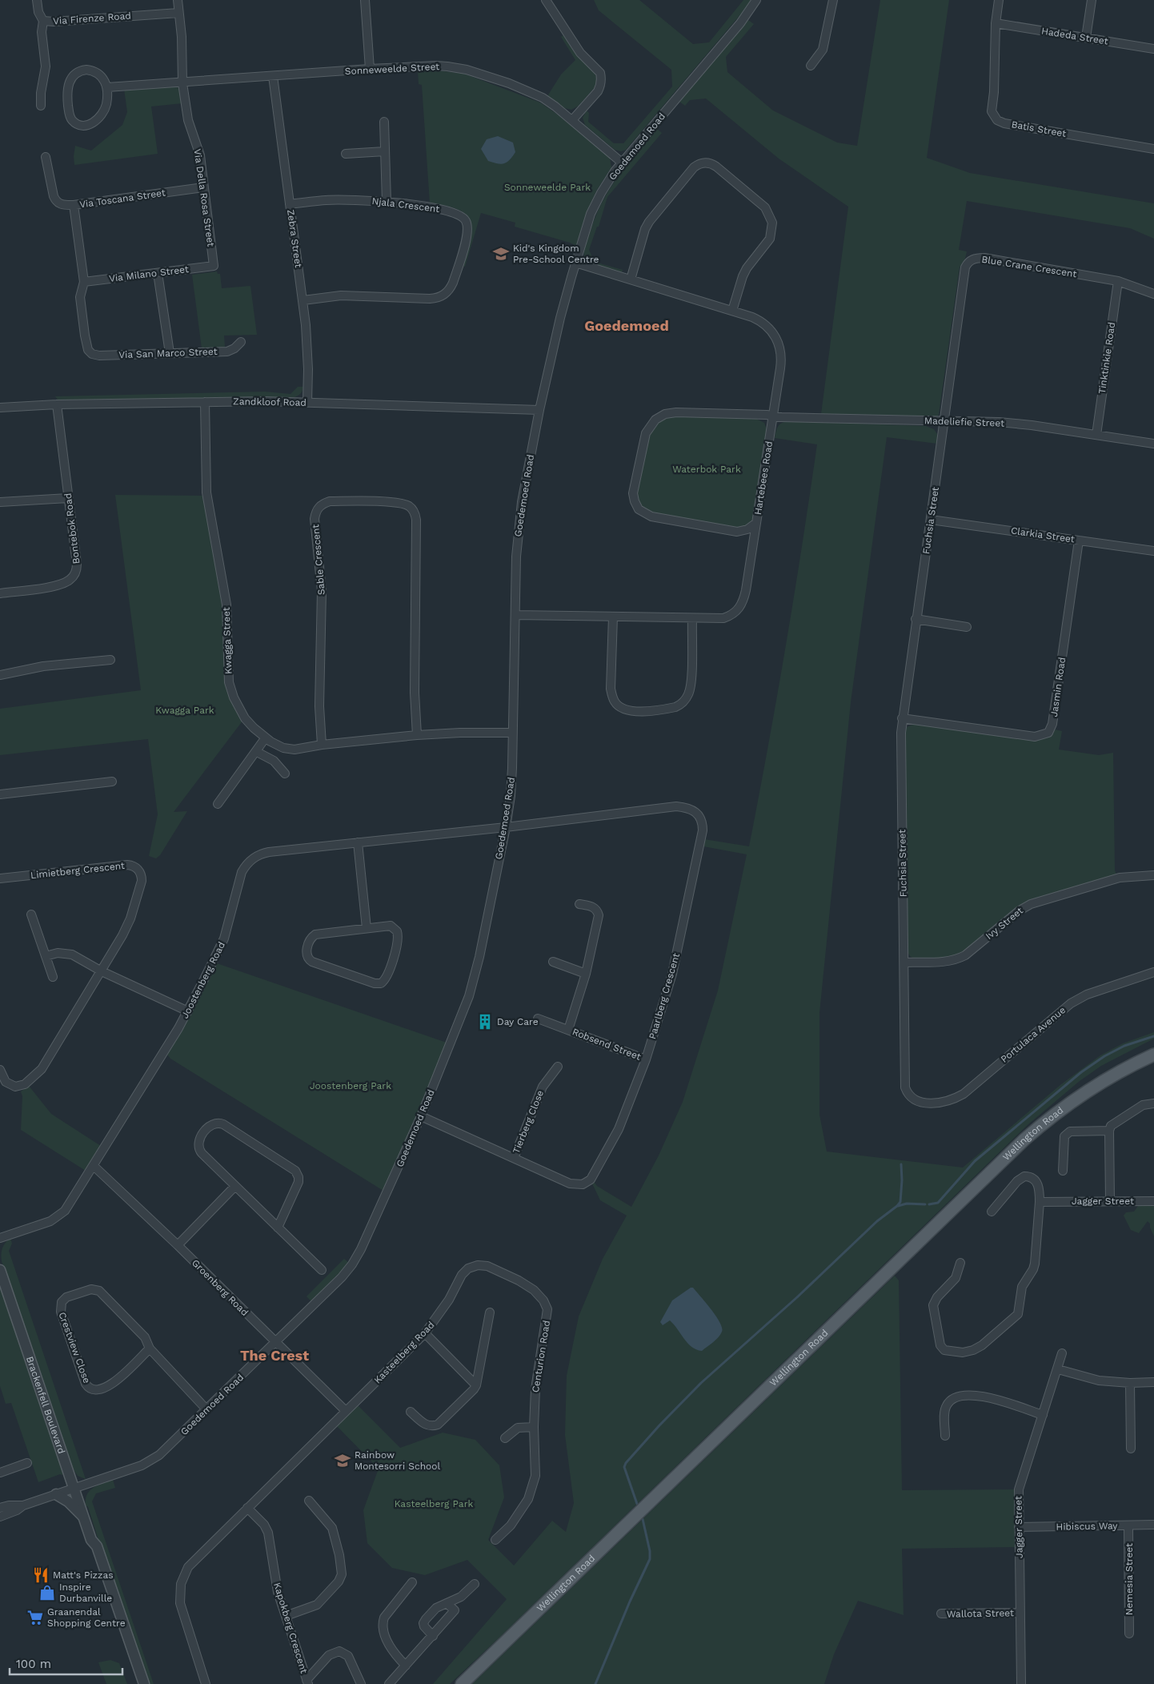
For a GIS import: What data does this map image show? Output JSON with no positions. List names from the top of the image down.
{
  "streets": {
    "main road": ["Wellington Road"],
    "street": [
      "Via Firenze Road",
      "Hadeda Street",
      "Sonneweelde Street",
      "Batis Street",
      "Goedemoed Road",
      "Via Della Rosa Street",
      "Via Toscana Street",
      "Njala Crescent",
      "Zebra Street",
      "Blue Crane Crescent",
      "Via Milano Street",
      "Via San Marco Street",
      "Tinktinkie Road",
      "Zandkloof Road",
      "Madeliefie Street",
      "Hartebees Road",
      "Fuchsia Street",
      "Bontebok Road",
      "Clarkia Street",
      "Sable Crescent",
      "Kwagga Street",
      "Jasmin Road",
      "Limietberg Crescent",
      "Ivy Street",
      "Joostenberg Road",
      "Paarlberg Crescent",
      "Portulaca Avenue",
      "Robsend Street",
      "Tierberg Close",
      "Jagger Street",
      "Groenberg Road",
      "Crestview Close",
      "Kasteelberg Road",
      "Centurion Road",
      "Brackenfell Boulevard",
      "Hibiscus Way",
      "Nemesia Street",
      "Wallota Street",
      "Kapokberg Crescent"
    ]
  },
  "crossings": [
    ["Via Firenze Road", "Via Della Rosa Street"],
    ["Hadeda Street", "Batis Street"],
    ["Sonneweelde Street", "Goedemoed Road"],
    ["Sonneweelde Street", "Via Della Rosa Street"],
    ["Sonneweelde Street", "Zebra Street"],
    ["Goedemoed Road", "Zandkloof Road"],
    ["Goedemoed Road", "Hartebees Road"],
    ["Goedemoed Road", "Kwagga Street"],
    ["Goedemoed Road", "Joostenberg Road"],
    ["Goedemoed Road", "Paarlberg Crescent"],
    ["Goedemoed Road", "Groenberg Road"],
    ["Goedemoed Road", "Crestview Close"],
    ["Goedemoed Road", "Brackenfell Boulevard"],
    ["Via Della Rosa Street", "Via Toscana Street"],
    ["Via Della Rosa Street", "Via Milano Street"],
    ["Via Toscana Street", "Via Milano Street"],
    ["Via Toscana Street", "Via San Marco Street"],
    ["Njala Crescent", "Zebra Street"],
    ["Zebra Street", "Zandkloof Road"],
    ["Blue Crane Crescent", "Tinktinkie Road"],
    ["Blue Crane Crescent", "Madeliefie Street"],
    ["Blue Crane Crescent", "Fuchsia Street"],
    ["Tinktinkie Road", "Madeliefie Street"],
    ["Zandkloof Road", "Bontebok Road"],
    ["Zandkloof Road", "Kwagga Street"],
    ["Madeliefie Street", "Hartebees Road"],
    ["Madeliefie Street", "Fuchsia Street"],
    ["Fuchsia Street", "Clarkia Street"],
    ["Fuchsia Street", "Jasmin Road"],
    ["Fuchsia Street", "Ivy Street"],
    ["Fuchsia Street", "Portulaca Avenue"],
    ["Clarkia Street", "Jasmin Road"],
    ["Sable Crescent", "Kwagga Street"],
    ["Joostenberg Road", "Paarlberg Crescent"],
    ["Joostenberg Road", "Groenberg Road"],
    ["Paarlberg Crescent", "Robsend Street"],
    ["Paarlberg Crescent", "Tierberg Close"],
    ["Jagger Street", "Hibiscus Way"],
    ["Jagger Street", "Wallota Street"],
    ["Groenberg Road", "Kasteelberg Road"],
    ["Kasteelberg Road", "Centurion Road"],
    ["Hibiscus Way", "Nemesia Street"]
  ],
  "districts": ["Goedemoed", "The Crest"],
  "parks": [
    "Sonneweelde Park",
    "Waterbok Park",
    "Kwagga Park",
    "Joostenberg Park",
    "Kasteelberg Park"
  ],
  "places": {
    "school or university": ["Kid's Kingdom Pre-School Centre", "Rainbow Montesorri School"],
    "building": ["Day Care"],
    "restaurant": ["Matt's Pizzas"],
    "shop": ["Inspire Durbanville"],
    "supermarket": ["Graanendal Shopping Centre"]
  },
  "scale_bar": "100 m"
}
